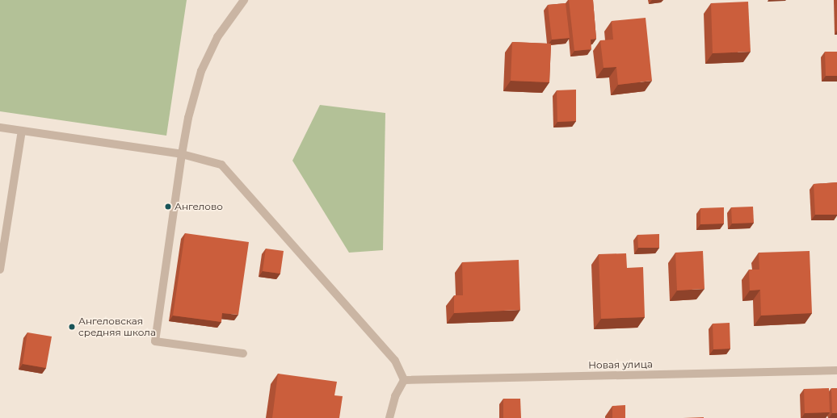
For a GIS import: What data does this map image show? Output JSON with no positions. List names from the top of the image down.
{
  "streets": {
    "street": ["Новая улица"]
  },
  "places": ["Ангелово", "Ангеловская средняя школа"]
}
